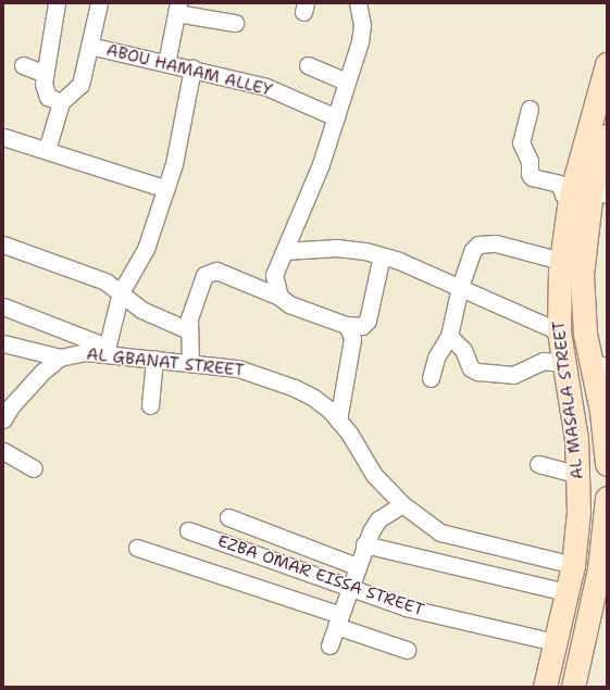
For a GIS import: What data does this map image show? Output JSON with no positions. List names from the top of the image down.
{
  "streets": {
    "main road": ["AL MASALA STREET"],
    "street": ["ABOU HAMAM ALLEY", "AL GBANAT STREET", "EZBA OMAR EISSA STREET"]
  },
  "crossings": [
    ["AL GBANAT STREET", "AL MASALA STREET"],
    ["AL MASALA STREET", "EZBA OMAR EISSA STREET"]
  ]
}
